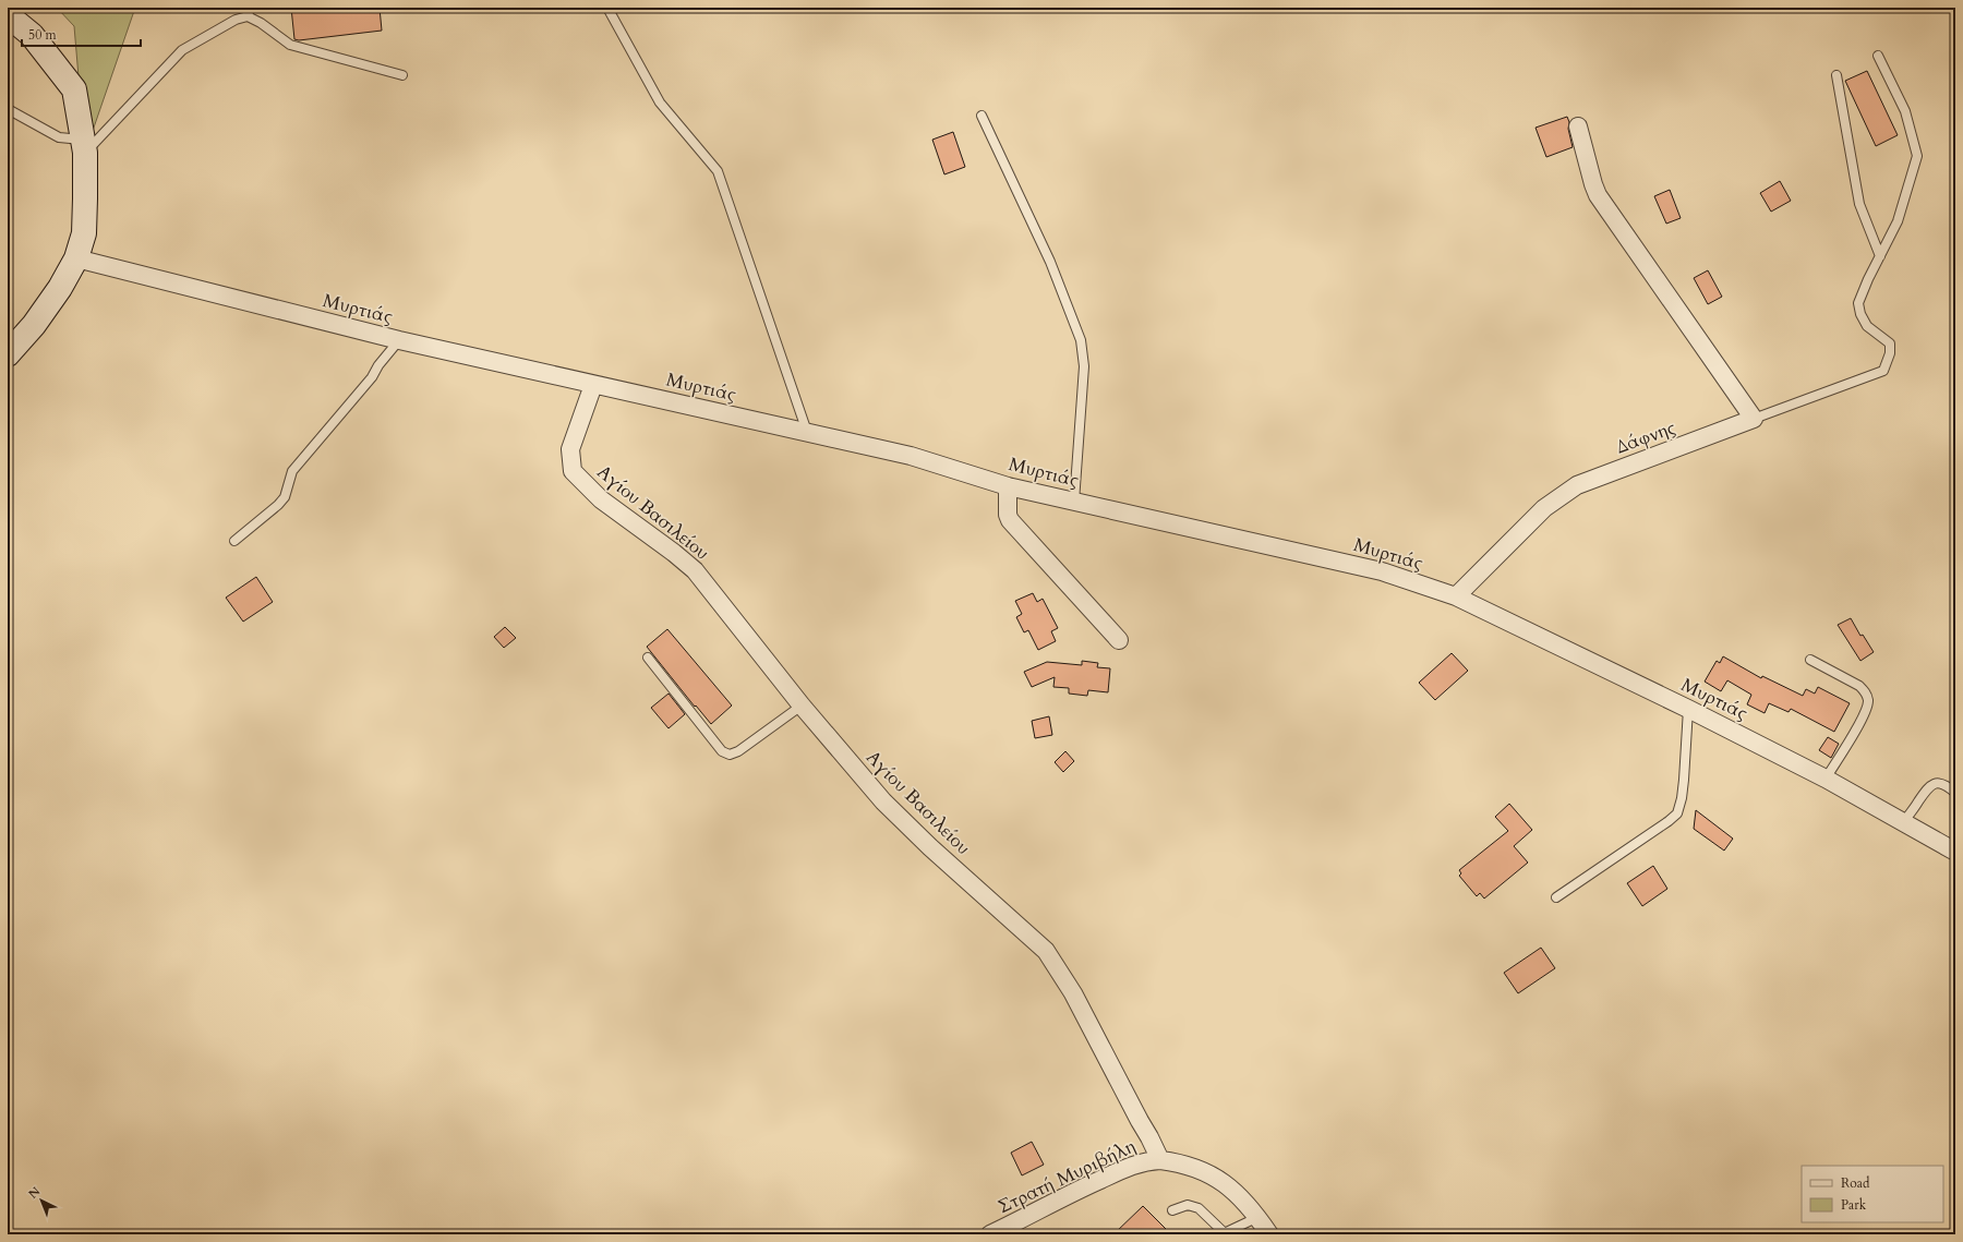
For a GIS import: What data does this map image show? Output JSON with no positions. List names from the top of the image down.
{
  "streets": {
    "street": [
      "Μυρτιάς",
      "Δάφνης",
      "Αγίου Βασιλείου",
      "Στρατή Μυριβήλη"
    ]
  },
  "crossings": [
    ["Μυρτιάς", "Δάφνης"],
    ["Μυρτιάς", "Αγίου Βασιλείου"],
    ["Αγίου Βασιλείου", "Στρατή Μυριβήλη"]
  ],
  "legend": ["Road", "Park"],
  "scale_bar": "50 m",
  "north": "top left"
}
